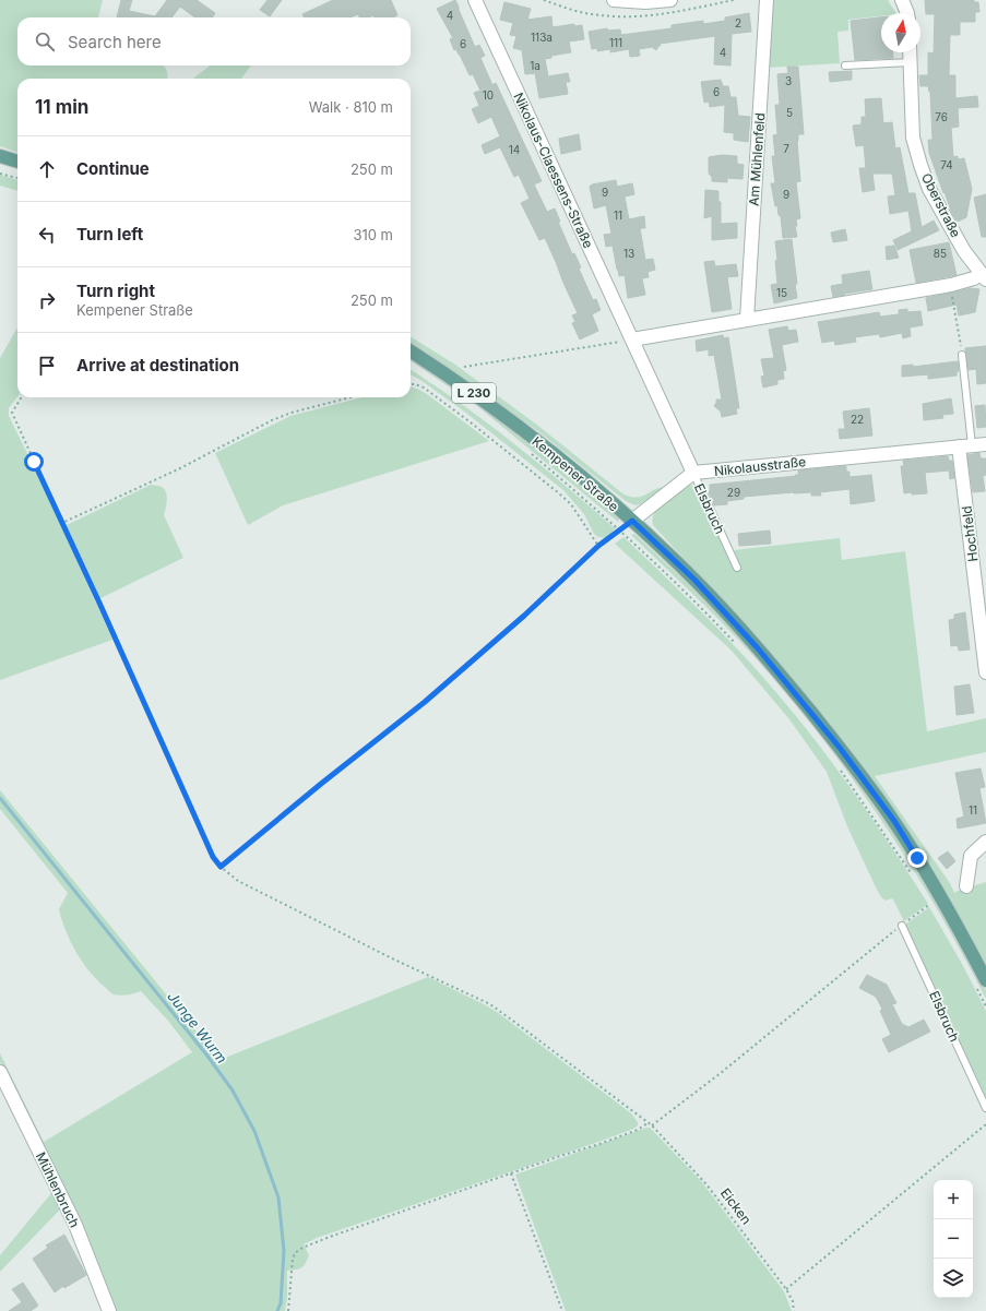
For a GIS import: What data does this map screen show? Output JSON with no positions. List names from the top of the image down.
{
  "streets": {
    "main road": ["L 230", "Kempener Straße"],
    "street": [
      "Am Mühlenfeld",
      "Nikolaus-Claessens-Straße",
      "Oberstraße",
      "Nikolausstraße",
      "Elsbruch",
      "Hochfeld",
      "Mühlenbruch"
    ],
    "path": ["Eicken"]
  },
  "crossings": [
    ["Nikolausstraße", "Elsbruch"],
    ["Nikolausstraße", "Hochfeld"],
    ["Kempener Straße", "Elsbruch"]
  ],
  "water": ["Junge Wurm"],
  "house_numbers": [
    "4",
    "2",
    "113a",
    "111",
    "6",
    "4",
    "1a",
    "3",
    "6",
    "10",
    "5",
    "76",
    "7",
    "14",
    "74",
    "9",
    "9",
    "11",
    "13",
    "85",
    "15",
    "22",
    "29",
    "11"
  ],
  "north": "top",
  "page": {
    "search": "Search here",
    "heading": ["11 min", "Walk · 810 m"],
    "list": [
      ["Continue", "250 m"],
      ["Turn left", "310 m"],
      ["Turn right", "Kempener Straße", "250 m"],
      "Arrive at destination"
    ],
    "map_buttons": ["+", "−"]
  }
}
